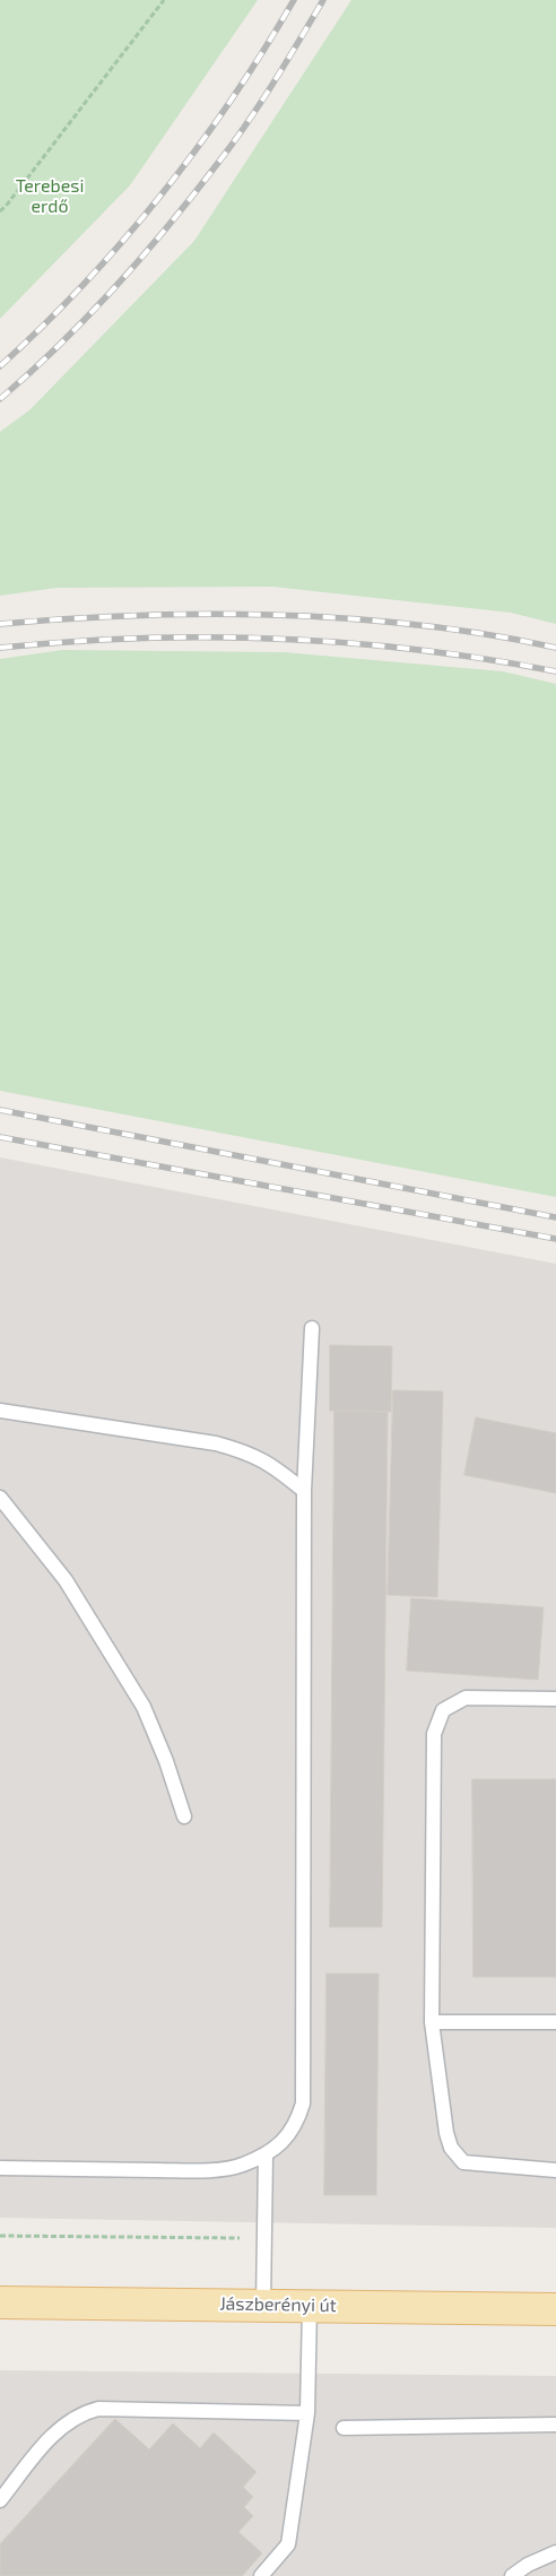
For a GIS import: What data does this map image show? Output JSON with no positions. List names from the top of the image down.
{
  "streets": {
    "main road": ["Jászberényi út"]
  },
  "parks": ["Terebesi erdő"]
}
